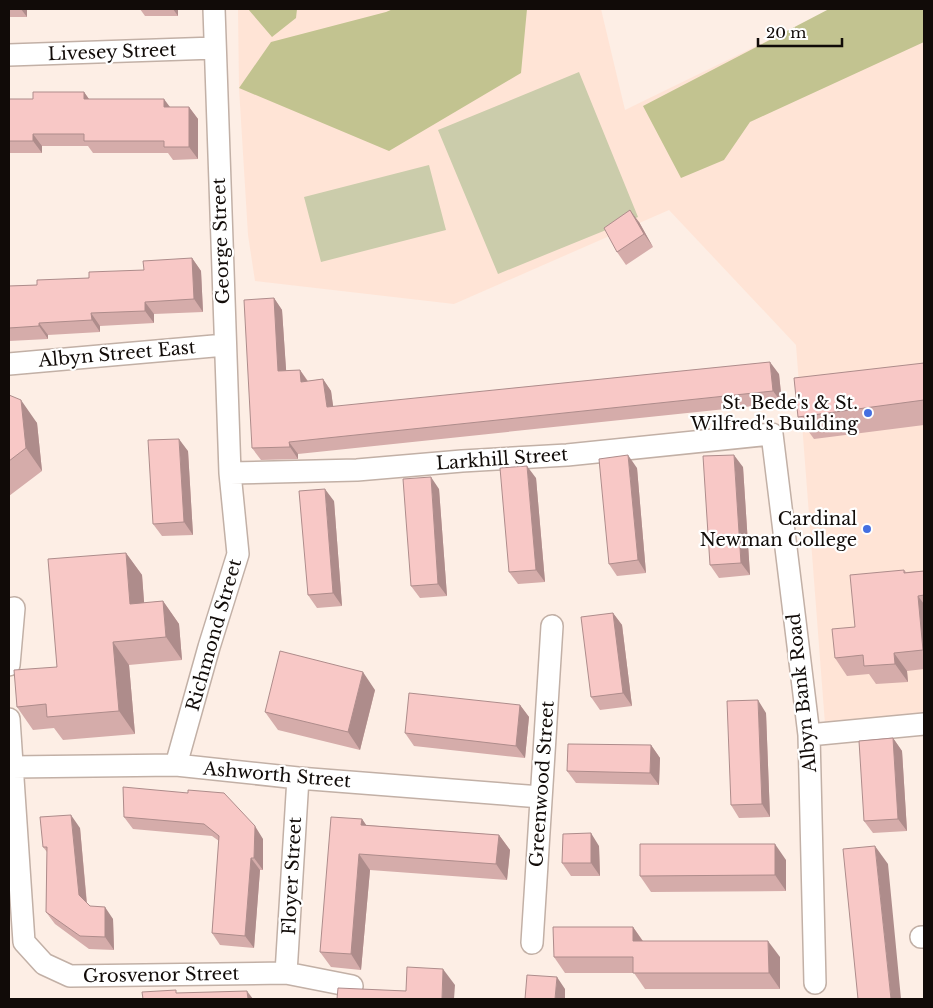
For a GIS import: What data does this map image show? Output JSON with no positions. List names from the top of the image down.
{
  "streets": {
    "street": [
      "Livesey Street",
      "George Street",
      "Albyn Street East",
      "Larkhill Street",
      "Richmond Street",
      "Albyn Bank Road",
      "Ashworth Street",
      "Greenwood Street",
      "Floyer Street",
      "Grosvenor Street"
    ]
  },
  "crossings": [
    ["Livesey Street", "George Street"],
    ["George Street", "Albyn Street East"],
    ["George Street", "Larkhill Street"],
    ["George Street", "Richmond Street"],
    ["Larkhill Street", "Richmond Street"],
    ["Larkhill Street", "Albyn Bank Road"],
    ["Richmond Street", "Ashworth Street"],
    ["Ashworth Street", "Greenwood Street"],
    ["Ashworth Street", "Floyer Street"],
    ["Ashworth Street", "Grosvenor Street"],
    ["Floyer Street", "Grosvenor Street"]
  ],
  "places": ["St. Bede's & St. Wilfred's Building", "Cardinal Newman College"],
  "scale_bar": "20 m"
}
